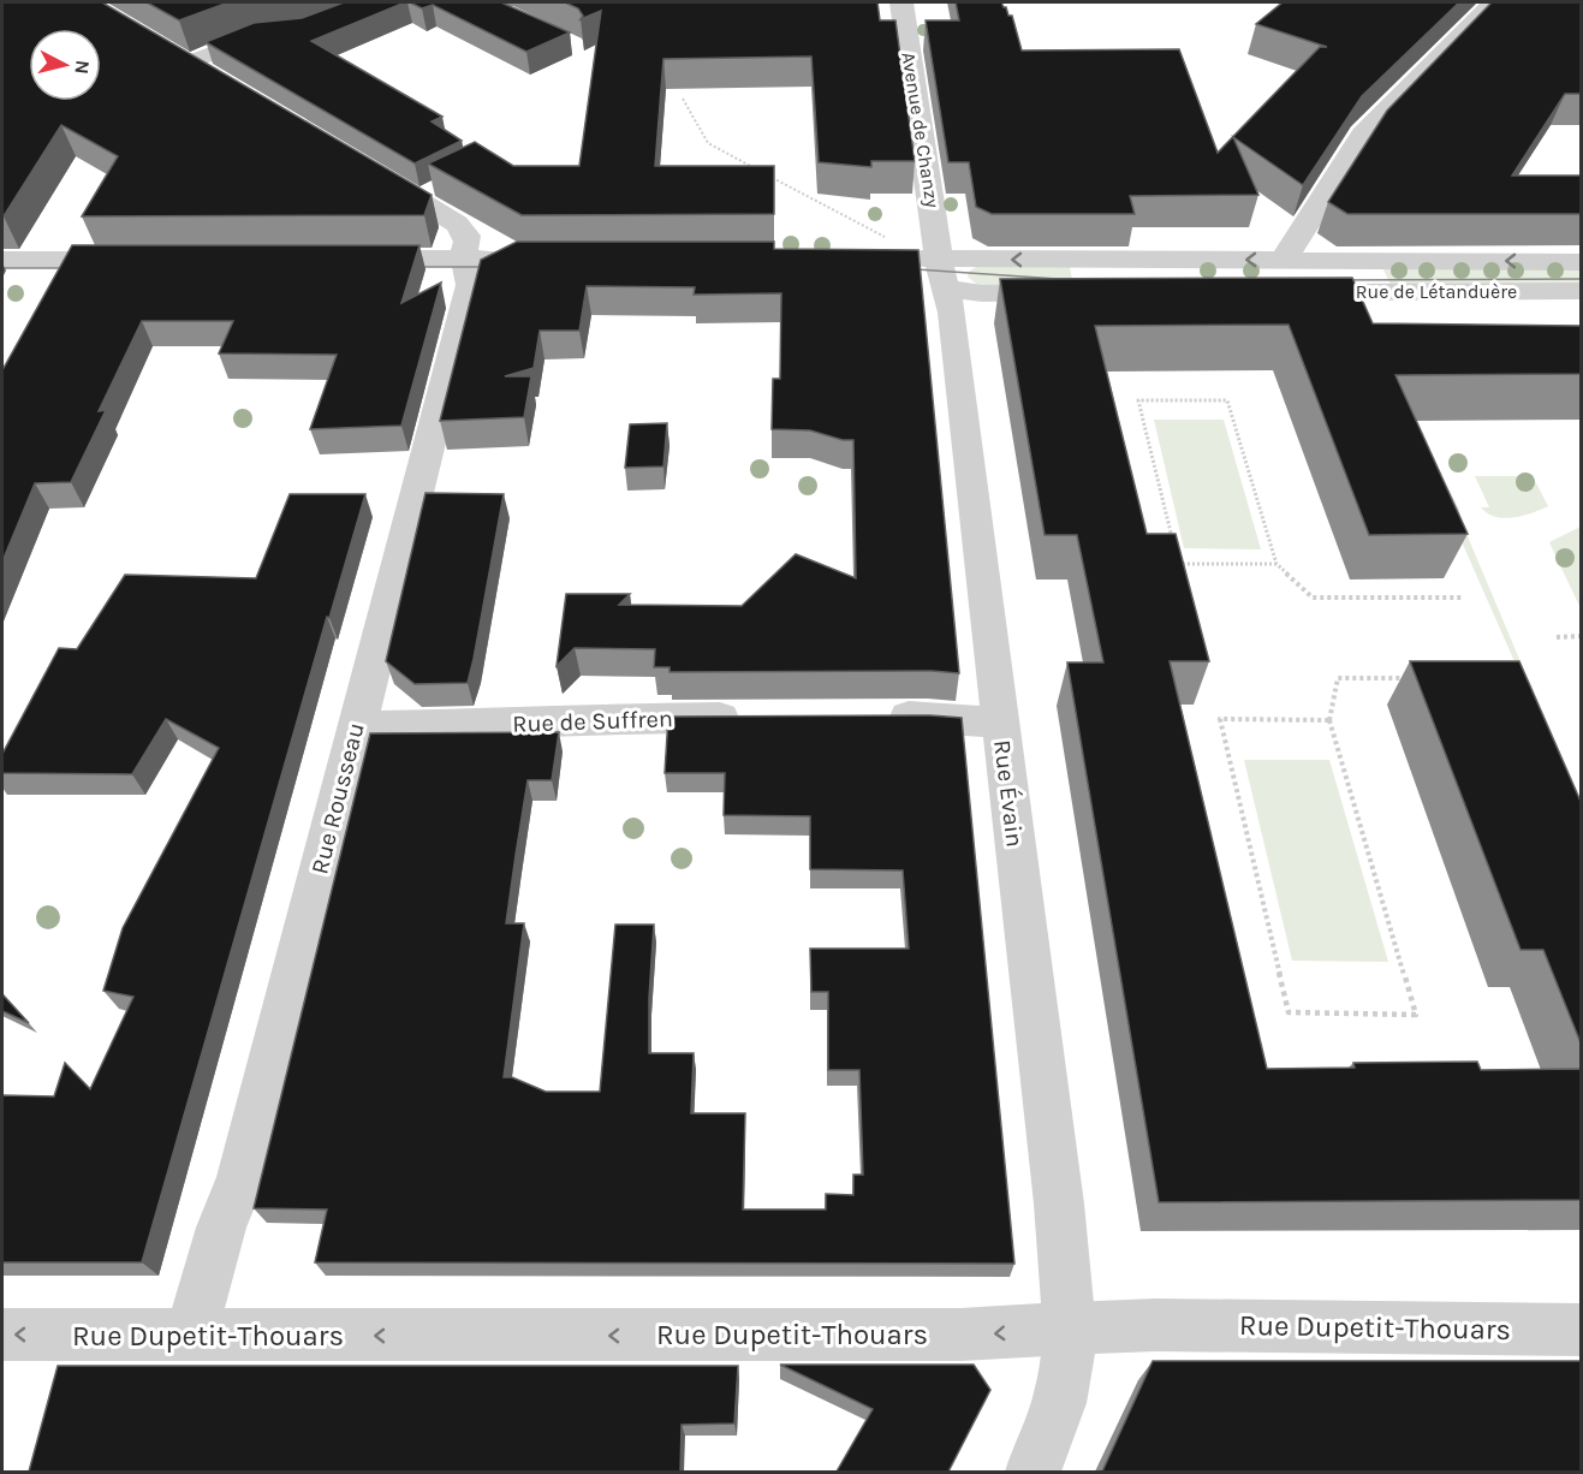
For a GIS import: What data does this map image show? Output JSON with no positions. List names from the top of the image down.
{
  "streets": {
    "street": [
      "Avenue de Chanzy",
      "Rue de Létanduère",
      "Rue de Suffren",
      "Rue Évain",
      "Rue Rousseau",
      "Rue Dupetit-Thouars"
    ]
  },
  "crossings": [
    ["Avenue de Chanzy", "Rue Évain"],
    ["Rue de Suffren", "Rue Rousseau"],
    ["Rue Évain", "Rue Dupetit-Thouars"],
    ["Rue Rousseau", "Rue Dupetit-Thouars"]
  ],
  "one_way": ["Rue Dupetit-Thouars"],
  "north": "right"
}
